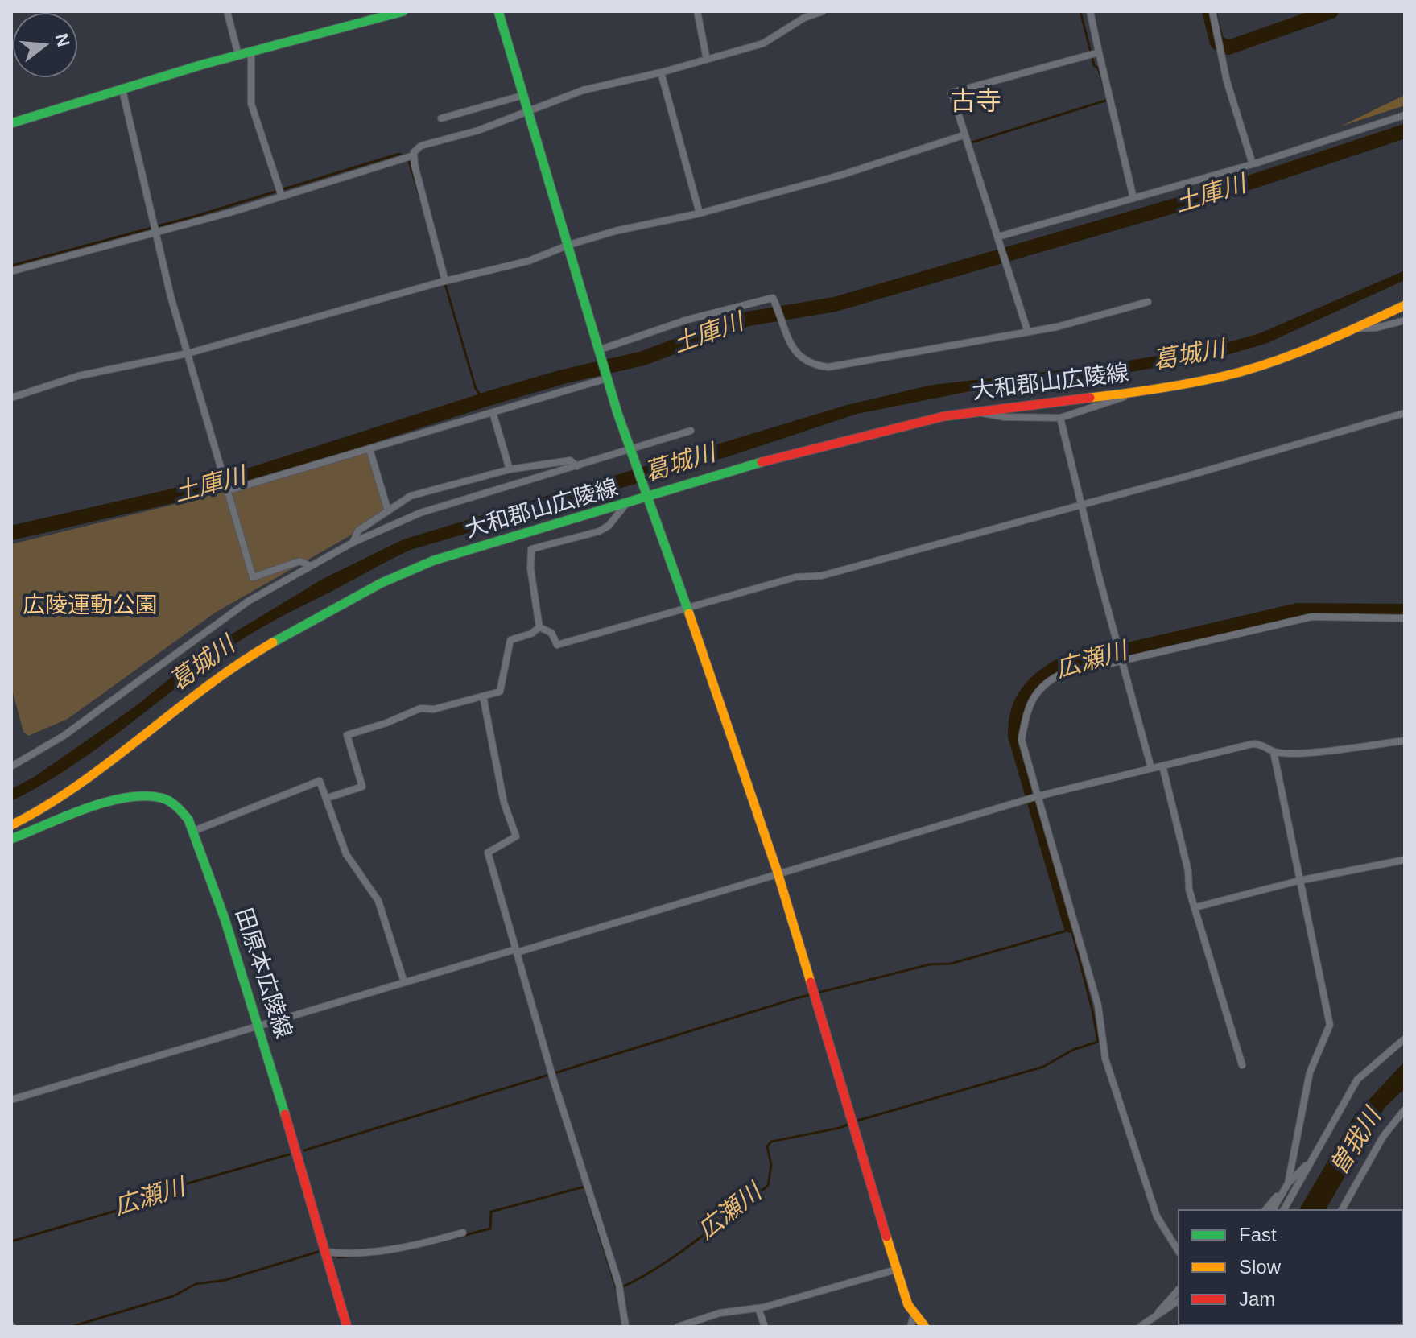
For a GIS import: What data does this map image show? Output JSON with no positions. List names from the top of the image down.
{
  "streets": {
    "main road": ["大和郡山広陵線", "田原本広陵線"]
  },
  "districts": ["古寺"],
  "water": [
    "土庫川",
    "葛城川",
    "広瀬川",
    "曽我川"
  ],
  "parks": ["広陵運動公園"],
  "legend": ["Fast", "Slow", "Jam"],
  "north": "right"
}
